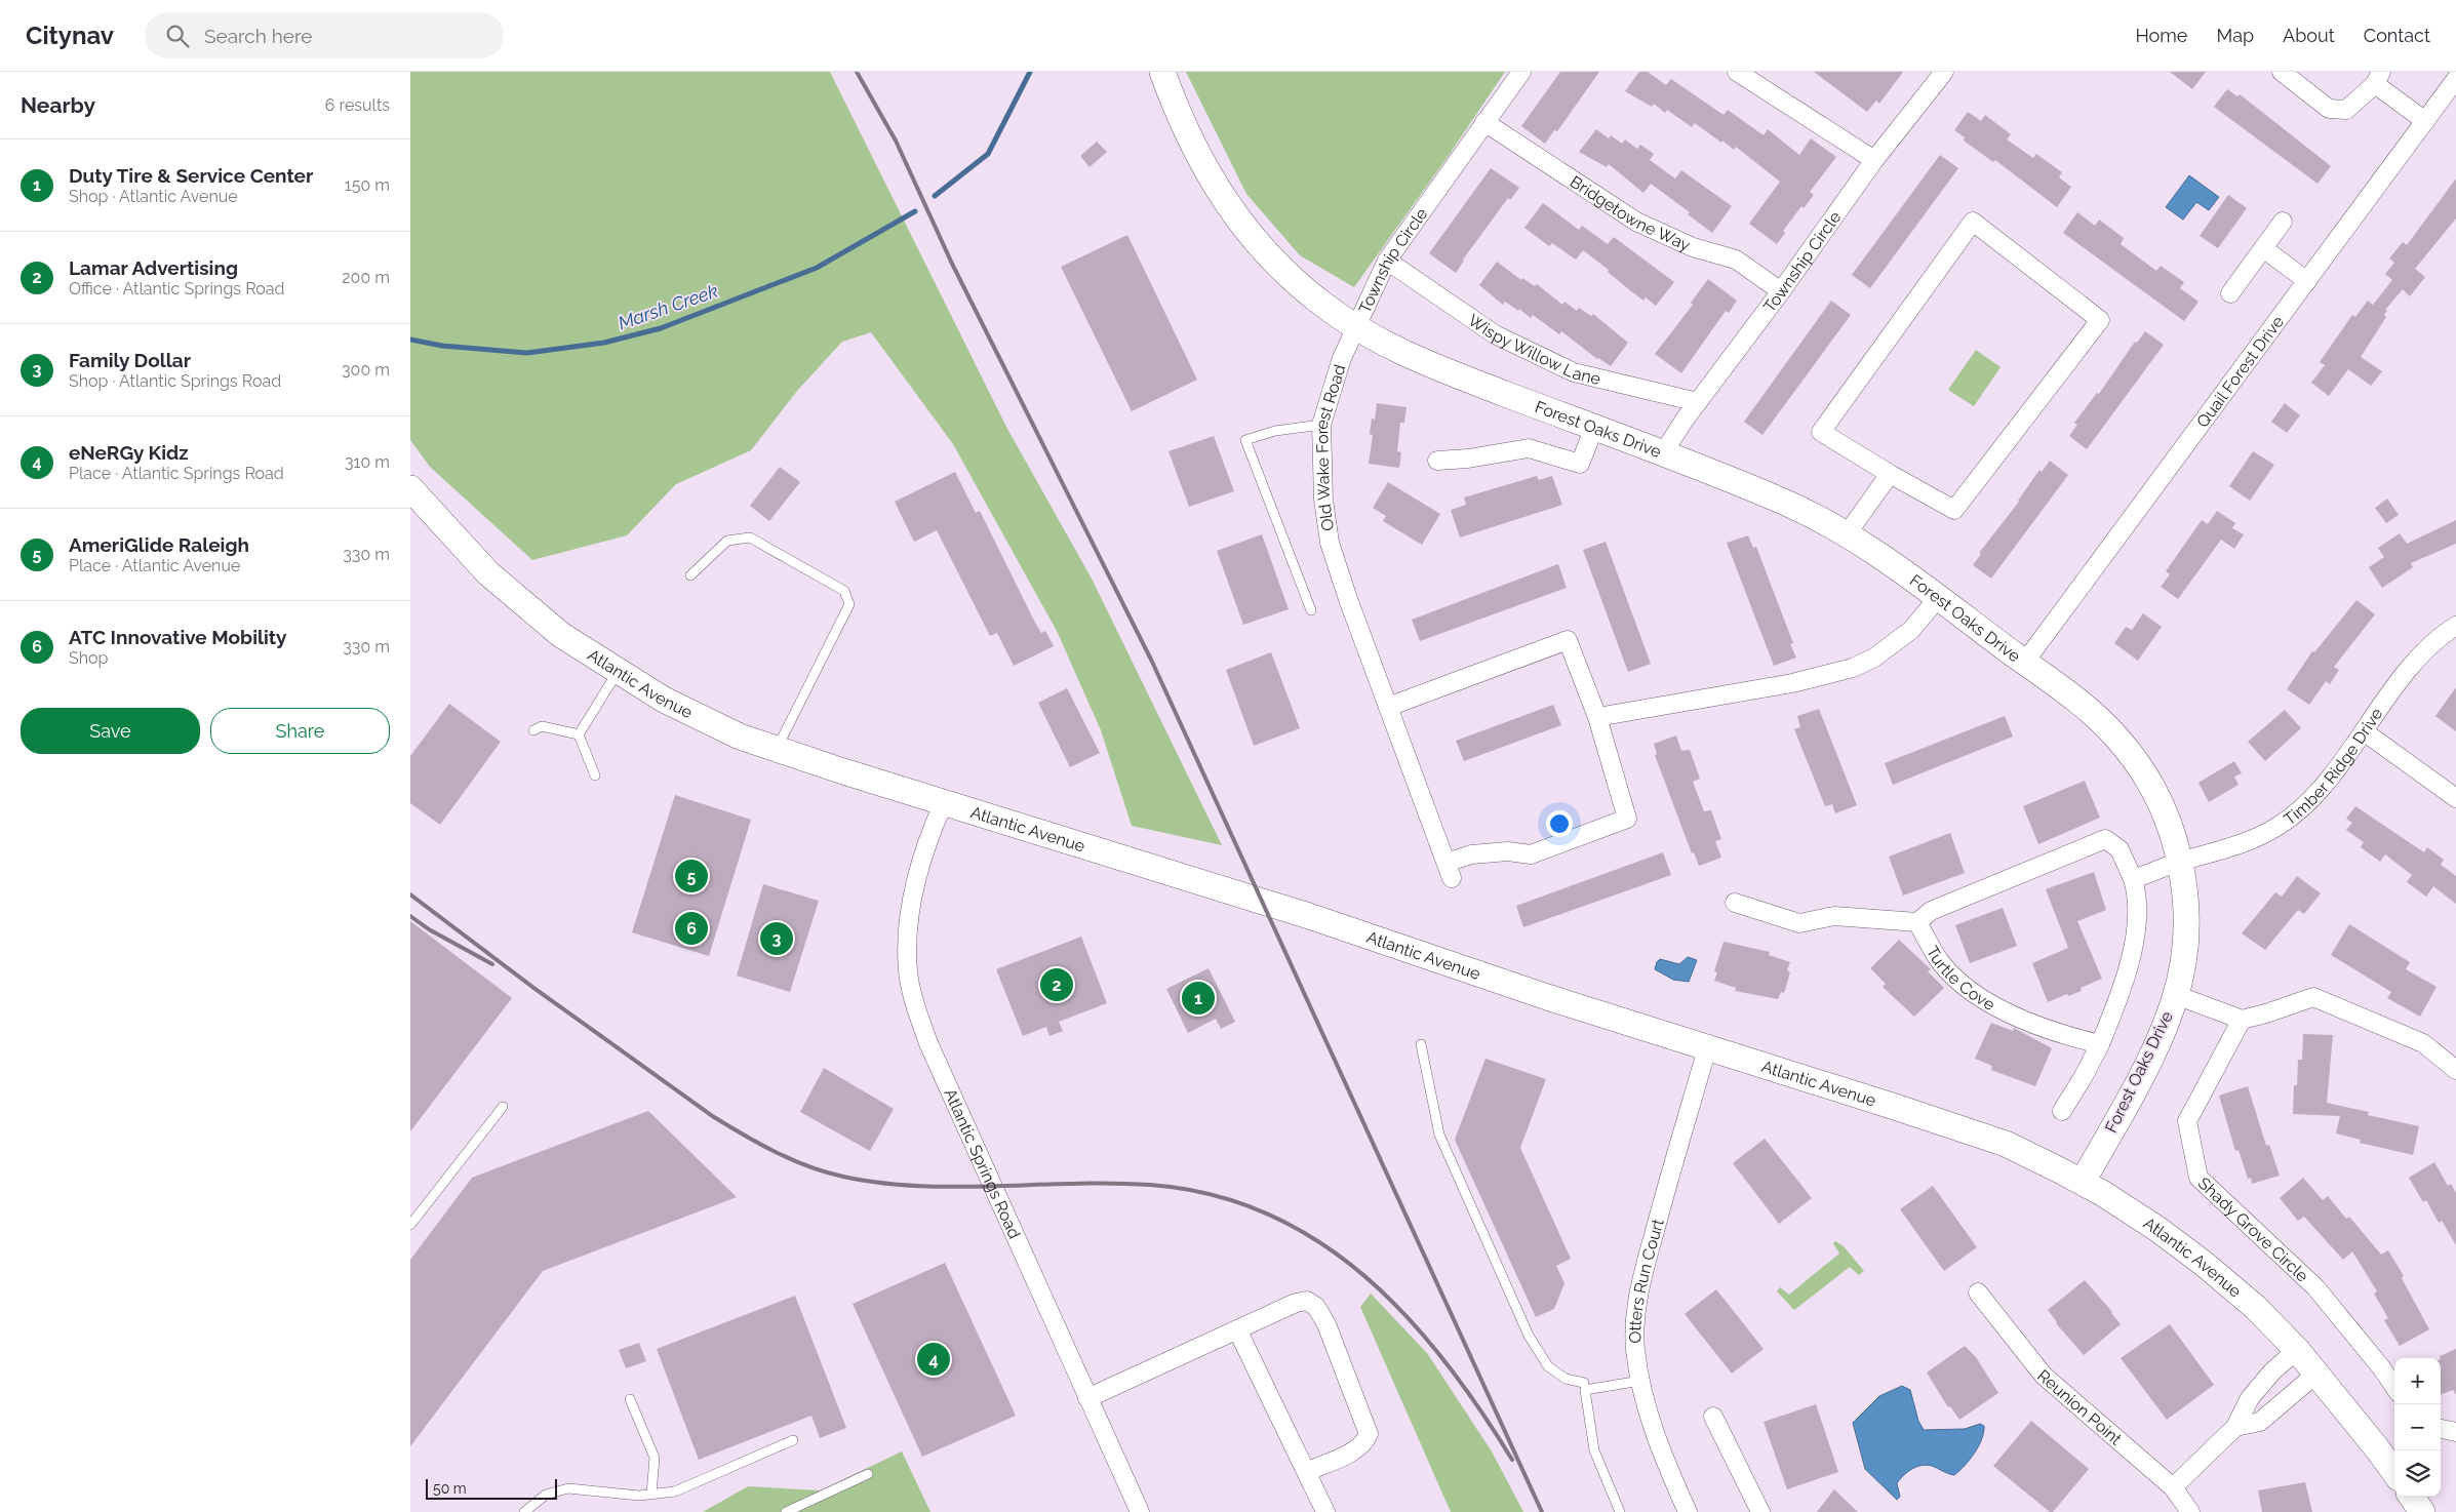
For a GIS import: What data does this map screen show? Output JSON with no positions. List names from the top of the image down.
{
  "streets": {
    "main road": ["Forest Oaks Drive", "Atlantic Avenue"],
    "street": [
      "Bridgetowne Way",
      "Township Circle",
      "Wispy Willow Lane",
      "Quail Forest Drive",
      "Old Wake Forest Road",
      "Timber Ridge Drive",
      "Turtle Cove",
      "Atlantic Springs Road",
      "Shady Grove Circle",
      "Otters Run Court",
      "Reunion Point"
    ]
  },
  "crossings": [
    ["Bridgetowne Way", "Township Circle"],
    ["Township Circle", "Wispy Willow Lane"],
    ["Township Circle", "Forest Oaks Drive"],
    ["Township Circle", "Old Wake Forest Road"],
    ["Quail Forest Drive", "Forest Oaks Drive"],
    ["Forest Oaks Drive", "Old Wake Forest Road"],
    ["Forest Oaks Drive", "Atlantic Avenue"],
    ["Forest Oaks Drive", "Timber Ridge Drive"],
    ["Atlantic Avenue", "Atlantic Springs Road"],
    ["Atlantic Avenue", "Otters Run Court"]
  ],
  "water": ["Marsh Creek"],
  "scale_bar": "50 m",
  "page": {
    "header": "Citynav",
    "search": "Search here",
    "nav": [
      "Home",
      "Map",
      "About",
      "Contact"
    ],
    "heading": ["Nearby", "6 results"],
    "list": [
      {
        "mark": "1",
        "name": "Duty Tire & Service Center",
        "note": "Shop · Atlantic Avenue",
        "value": "150 m"
      },
      {
        "mark": "2",
        "name": "Lamar Advertising",
        "note": "Office · Atlantic Springs Road",
        "value": "200 m"
      },
      {
        "mark": "3",
        "name": "Family Dollar",
        "note": "Shop · Atlantic Springs Road",
        "value": "300 m"
      },
      {
        "mark": "4",
        "name": "eNeRGy Kidz",
        "note": "Place · Atlantic Springs Road",
        "value": "310 m"
      },
      {
        "mark": "5",
        "name": "AmeriGlide Raleigh",
        "note": "Place · Atlantic Avenue",
        "value": "330 m"
      },
      {
        "mark": "6",
        "name": "ATC Innovative Mobility",
        "note": "Shop",
        "value": "330 m"
      }
    ],
    "buttons": ["Save", "Share"],
    "pins": [
      "5",
      "6",
      "3",
      "2",
      "1",
      "4"
    ],
    "map_buttons": ["+", "−"],
    "scale": "50 m"
  }
}
